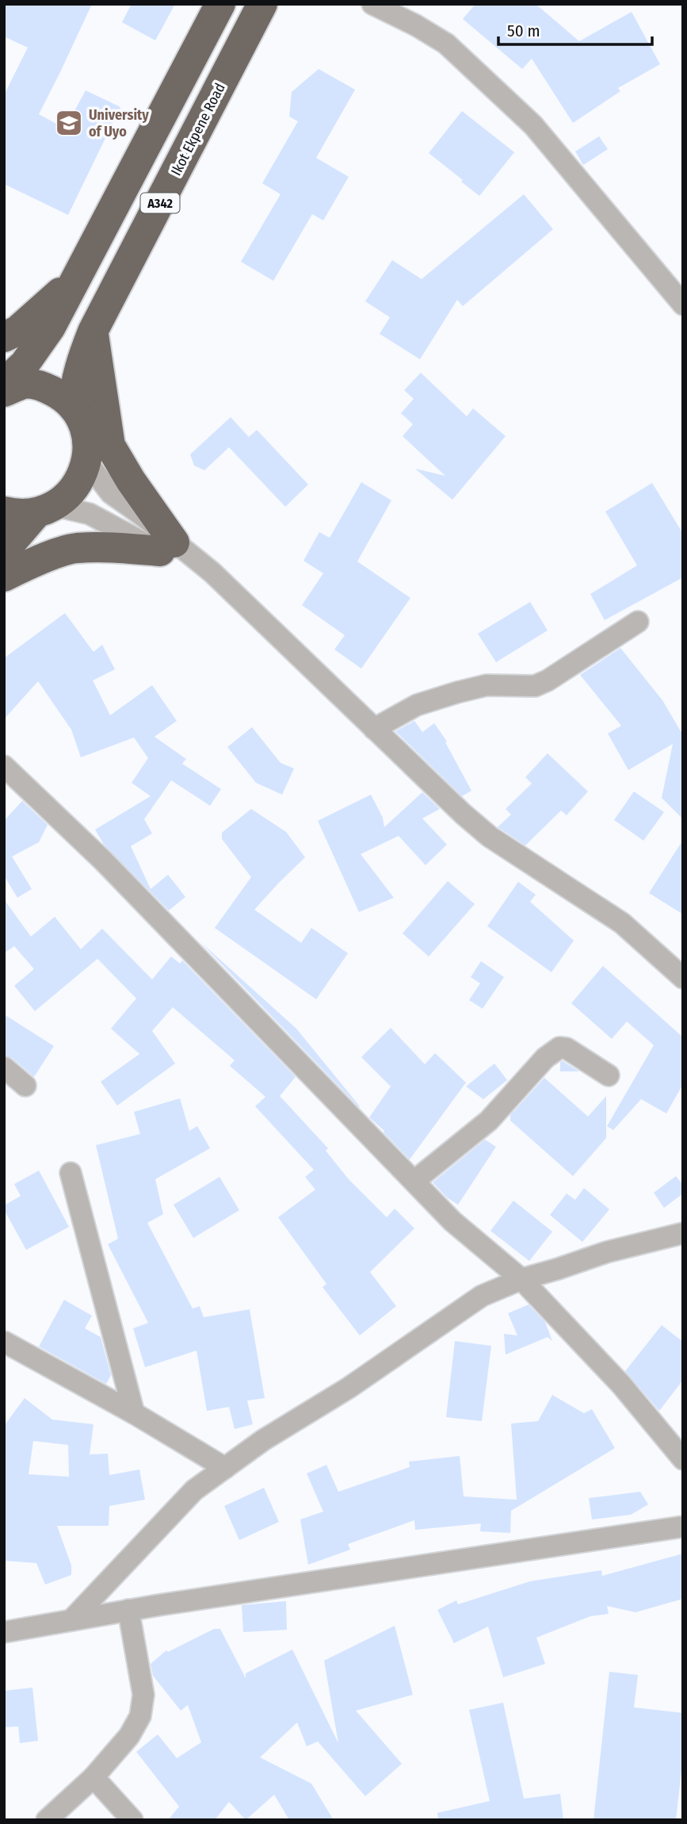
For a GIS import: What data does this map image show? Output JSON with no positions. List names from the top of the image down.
{
  "streets": {
    "highway": ["Ikot Ekpene Road", "A342"]
  },
  "places": {
    "school or university": ["University of Uyo"]
  },
  "scale_bar": "50 m"
}
